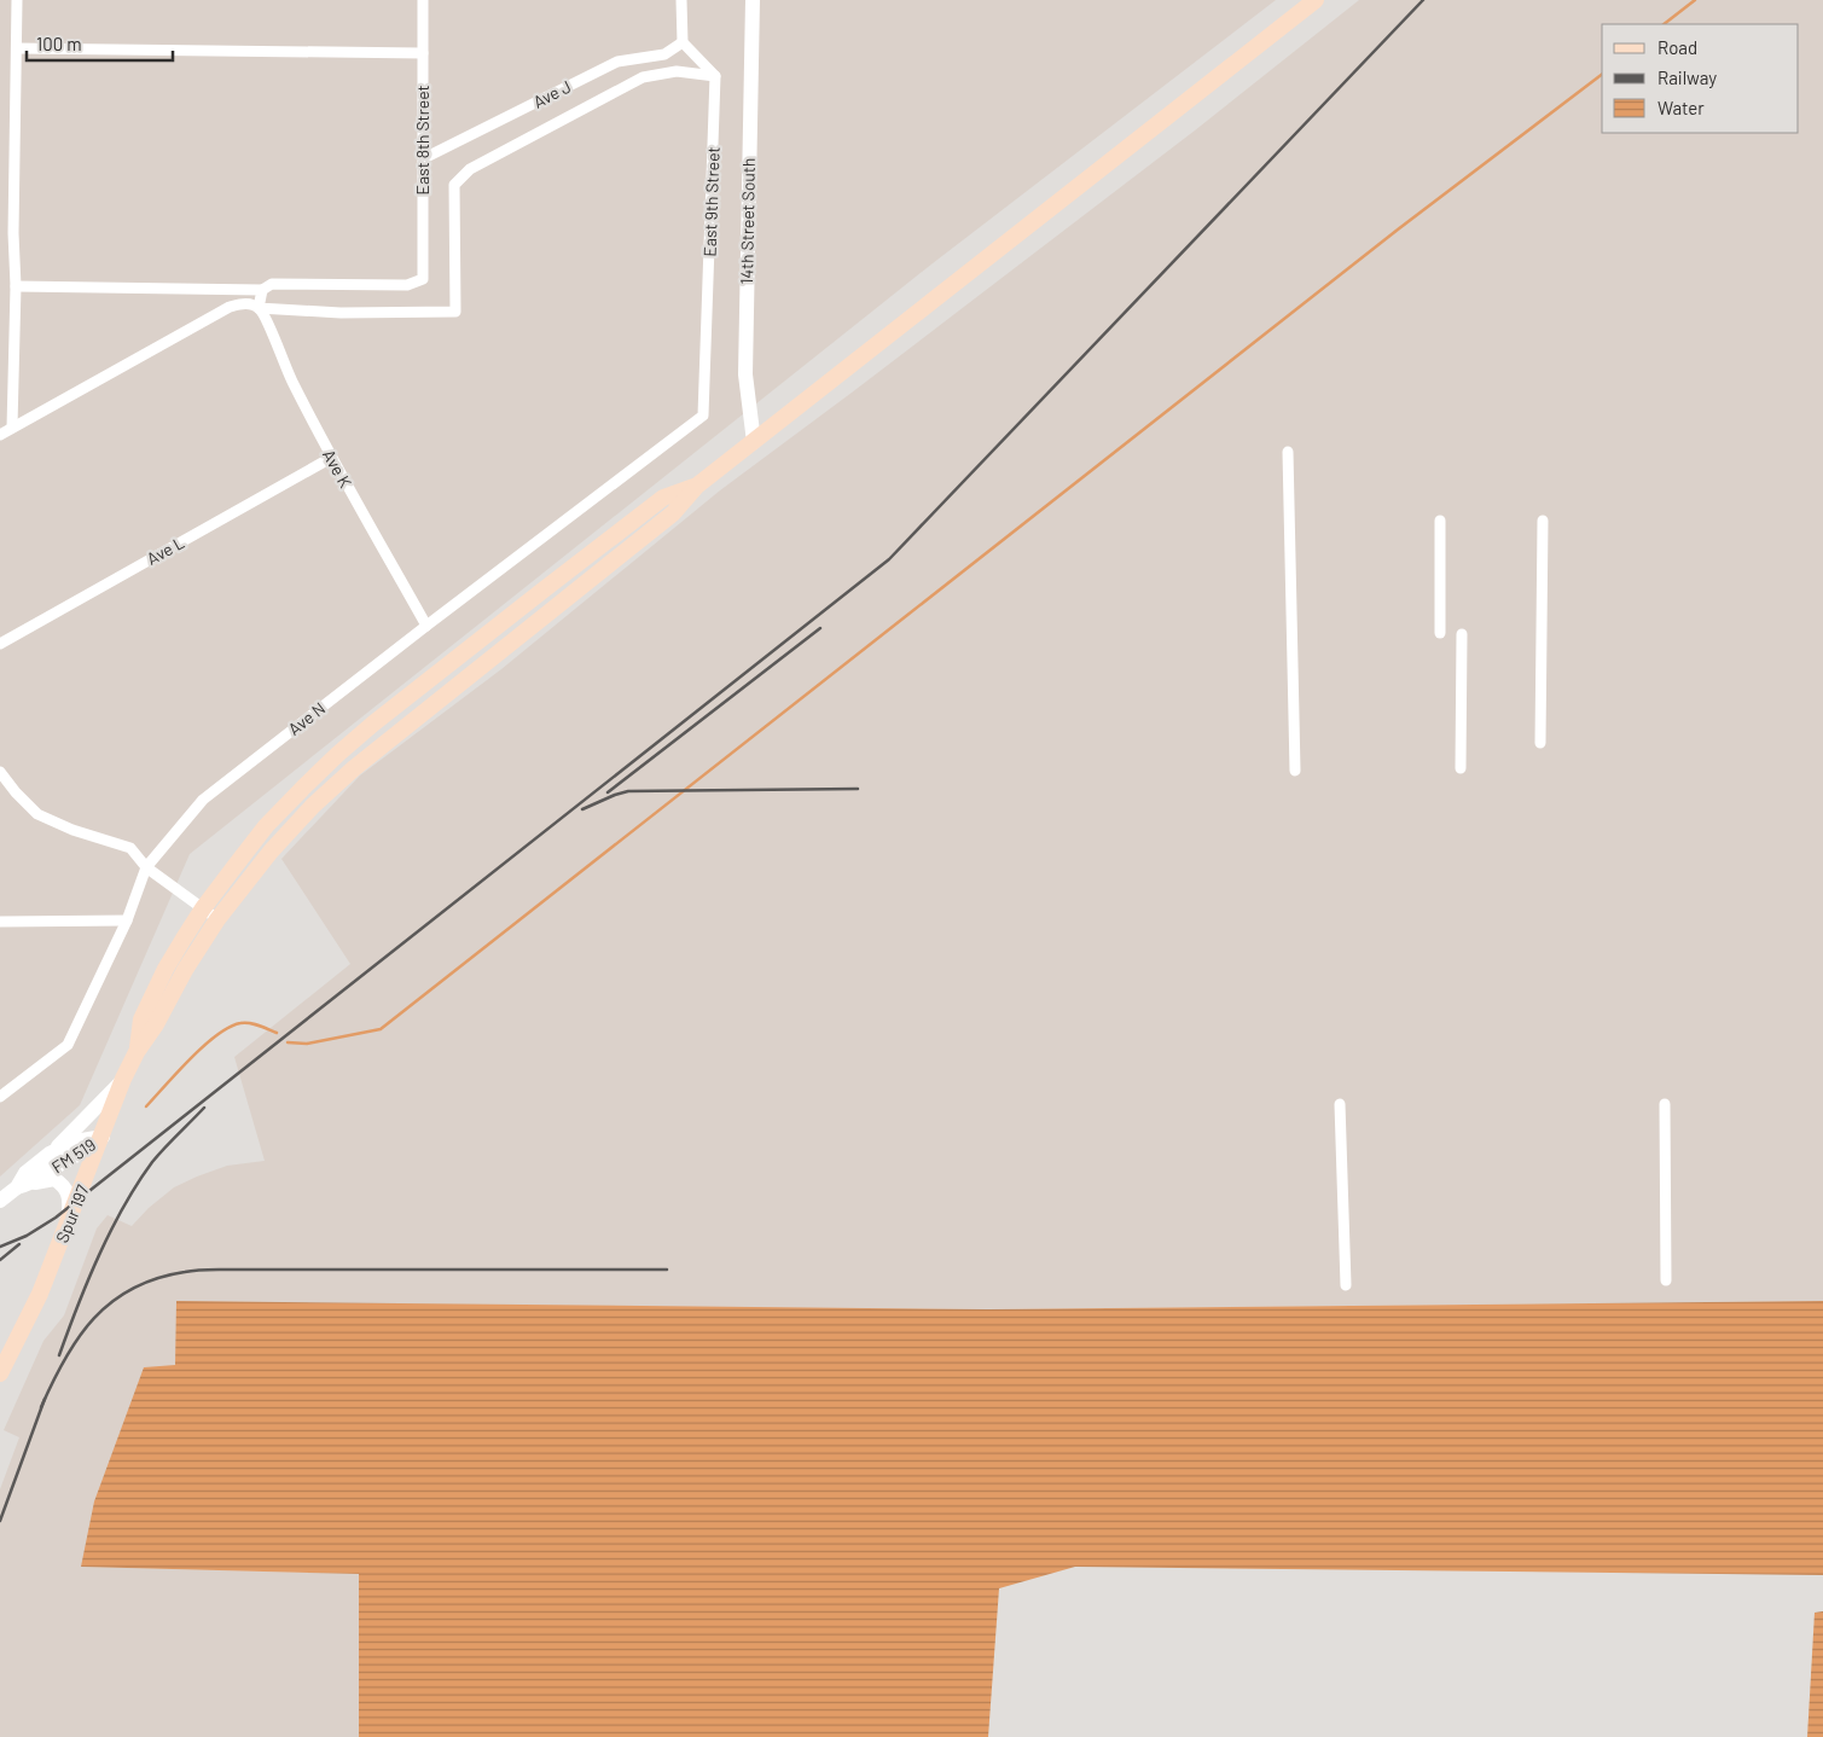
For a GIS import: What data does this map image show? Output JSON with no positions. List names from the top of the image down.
{
  "streets": {
    "main road": ["Spur 197"],
    "street": [
      "Ave J",
      "East 8th Street",
      "East 9th Street",
      "14th Street South",
      "Ave K",
      "Ave L",
      "Ave N",
      "FM 519"
    ]
  },
  "crossings": [
    ["Ave J", "East 8th Street"],
    ["East 9th Street", "Ave N"],
    ["Ave K", "Ave L"],
    ["Ave K", "Ave N"],
    ["FM 519", "Spur 197"]
  ],
  "legend": ["Road", "Railway", "Water"],
  "scale_bar": "100 m"
}
